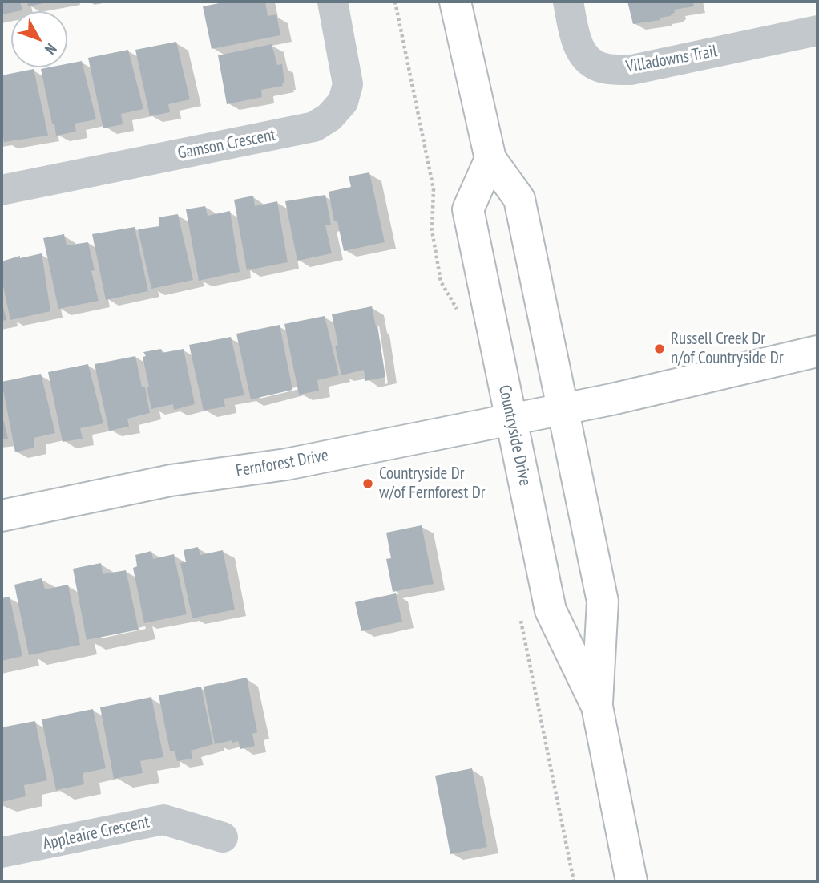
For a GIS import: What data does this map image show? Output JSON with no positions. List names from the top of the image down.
{
  "streets": {
    "main road": ["Countryside Drive", "Fernforest Drive"],
    "street": ["Villadowns Trail", "Gamson Crescent", "Appleaire Crescent"]
  },
  "crossings": [
    ["Countryside Drive", "Fernforest Drive"]
  ],
  "places": ["Russell Creek Dr n/of Countryside Dr", "Countryside Dr w/of Fernforest Dr"],
  "north": "bottom right"
}
